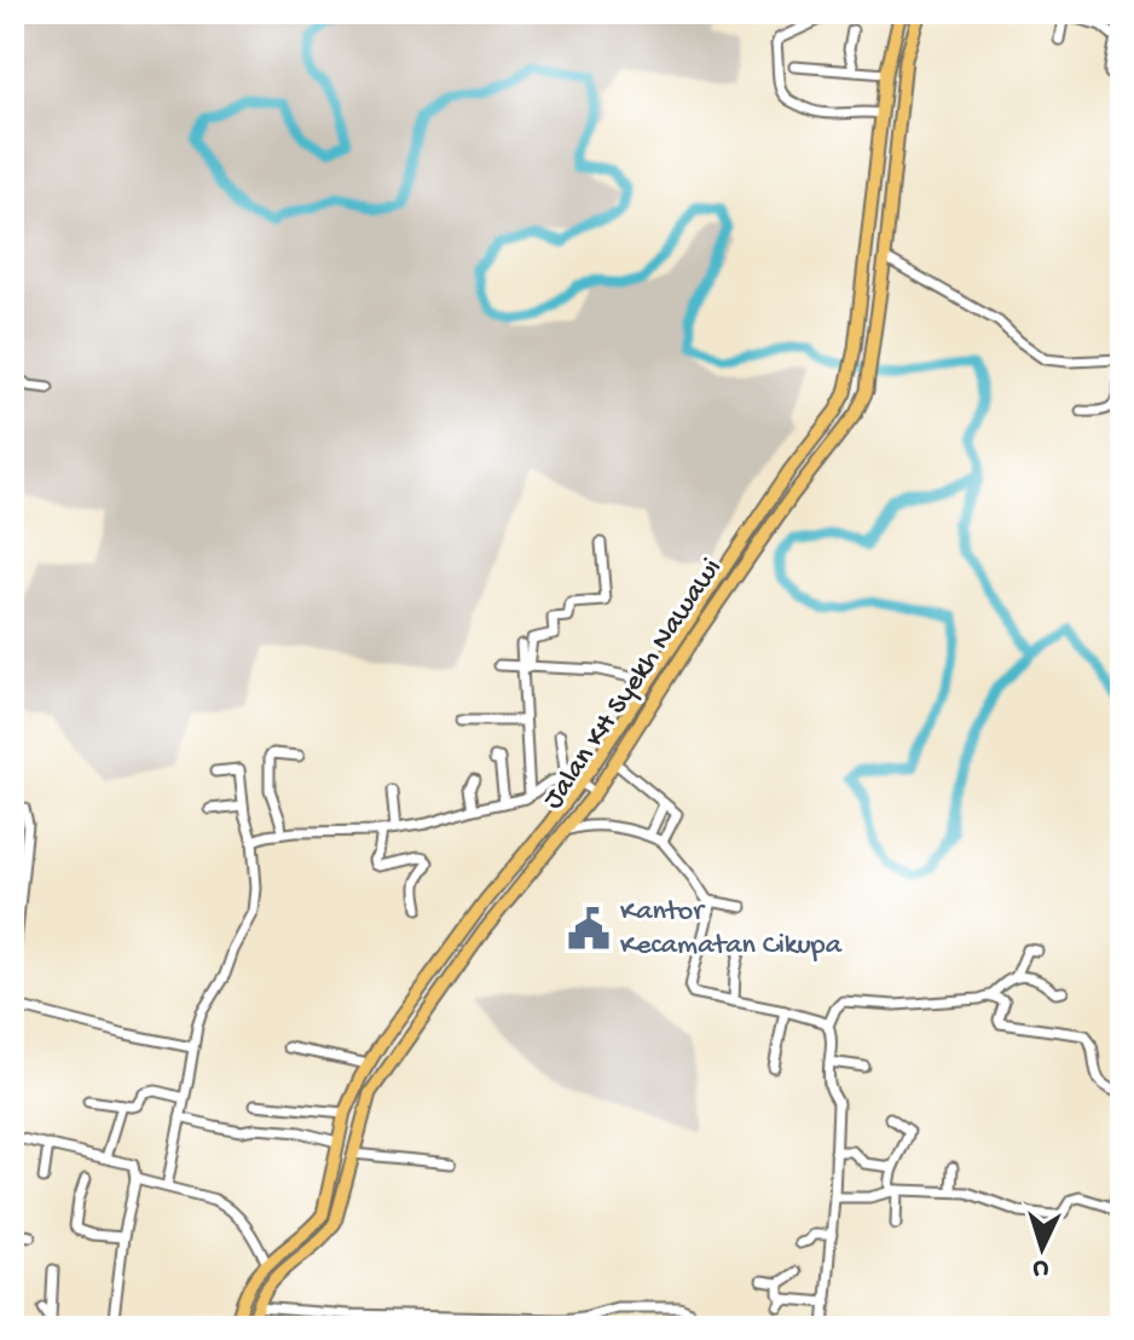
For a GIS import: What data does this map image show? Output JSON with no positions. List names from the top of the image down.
{
  "streets": {
    "main road": ["Jalan KH Syekh Nawawi"]
  },
  "places": {
    "public building": ["Kantor Kecamatan Cikupa"]
  },
  "north": "bottom"
}
